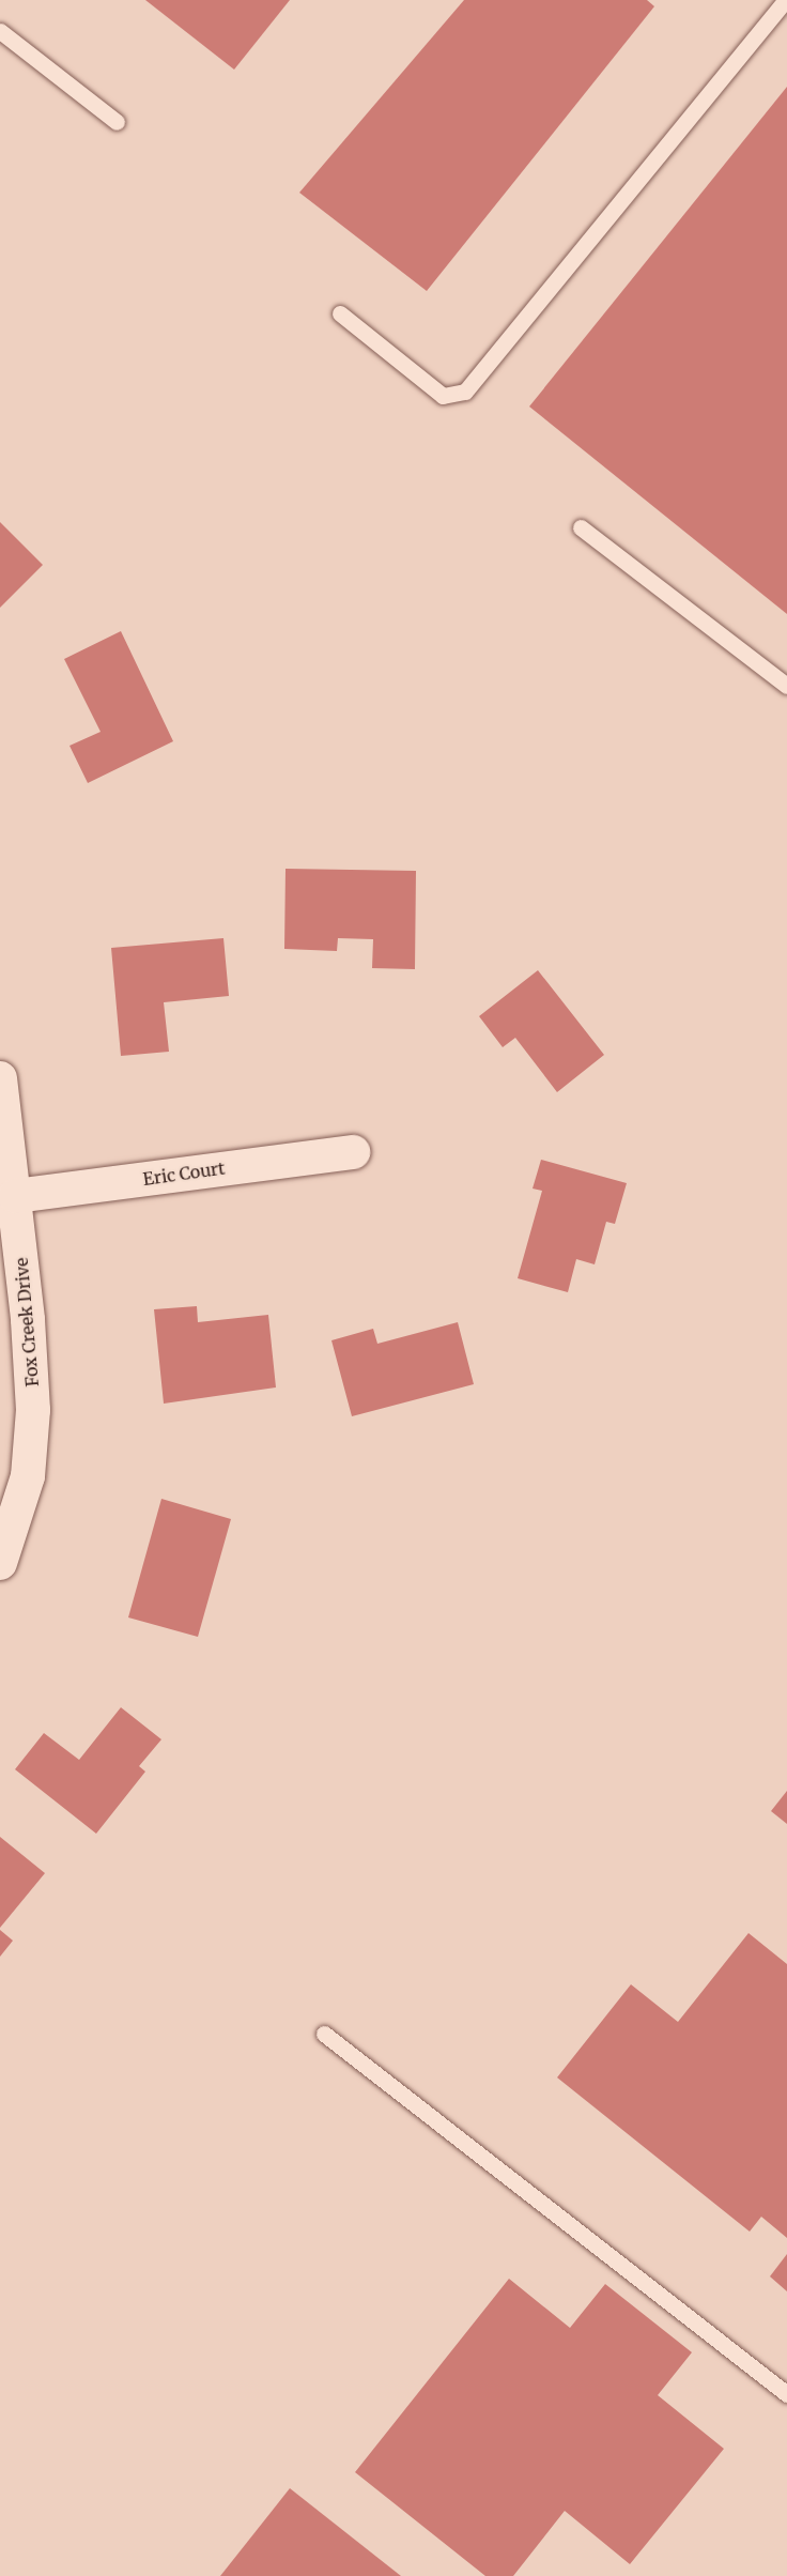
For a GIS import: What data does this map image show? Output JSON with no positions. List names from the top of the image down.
{
  "streets": {
    "street": ["Eric Court", "Fox Creek Drive"]
  },
  "crossings": [
    ["Eric Court", "Fox Creek Drive"]
  ]
}
